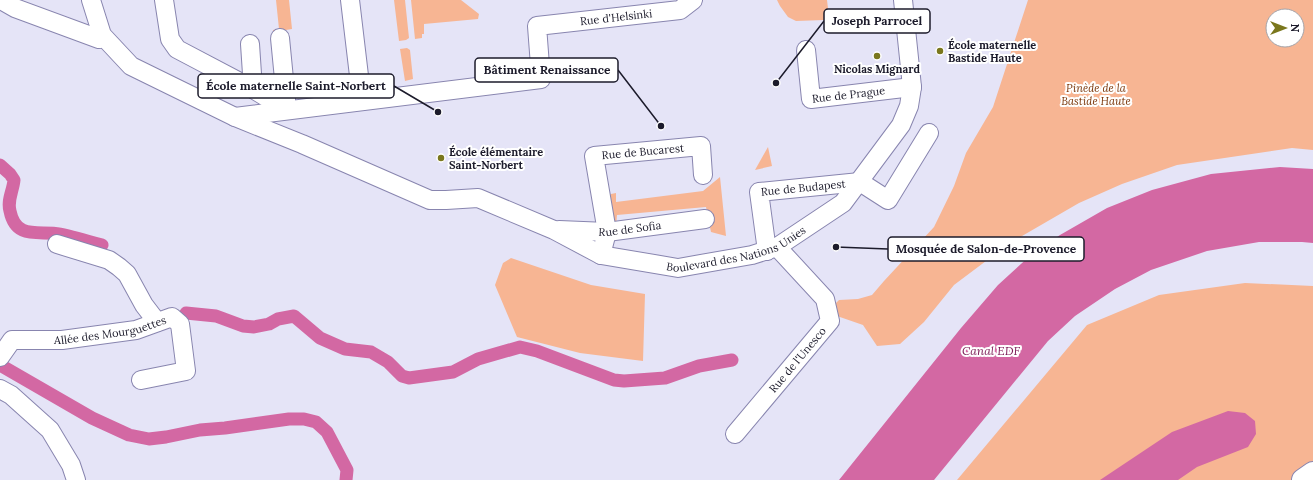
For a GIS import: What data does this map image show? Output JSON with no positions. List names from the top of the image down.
{
  "streets": {
    "street": [
      "Rue d'Helsinki",
      "Rue de Prague",
      "Rue de Bucarest",
      "Rue de Budapest",
      "Rue de Sofia",
      "Boulevard des Nations Unies",
      "Allée des Mourguettes",
      "Rue de l'Unesco"
    ]
  },
  "crossings": [
    ["Rue de Prague", "Boulevard des Nations Unies"],
    ["Rue de Bucarest", "Rue de Sofia"],
    ["Rue de Bucarest", "Boulevard des Nations Unies"],
    ["Rue de Budapest", "Boulevard des Nations Unies"],
    ["Rue de Budapest", "Rue de l'Unesco"],
    ["Rue de Sofia", "Boulevard des Nations Unies"],
    ["Boulevard des Nations Unies", "Rue de l'Unesco"]
  ],
  "water": ["Canal EDF"],
  "parks": ["Pinède de la Bastide Haute"],
  "places": [
    "École maternelle Bastide Haute",
    "Nicolas Mignard",
    "Joseph Parrocel",
    "École maternelle Saint-Norbert",
    "Bâtiment Renaissance",
    "École élémentaire Saint-Norbert",
    "Mosquée de Salon-de-Provence"
  ],
  "north": "right"
}
